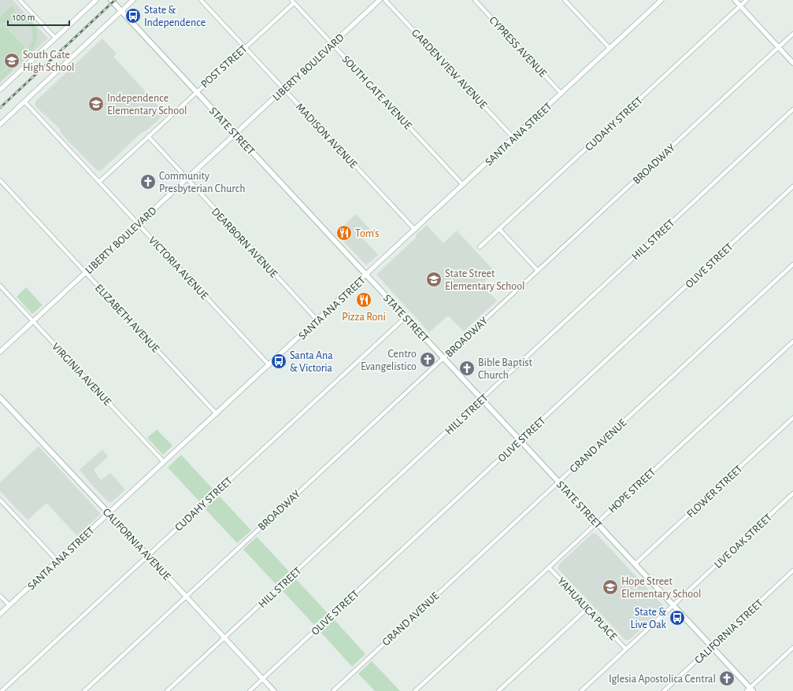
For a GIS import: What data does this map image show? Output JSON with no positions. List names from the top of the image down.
{
  "streets": {
    "main road": ["STATE STREET", "CALIFORNIA AVENUE"],
    "street": [
      "CYPRESS AVENUE",
      "POST STREET",
      "LIBERTY BOULEVARD",
      "GARDEN VIEW AVENUE",
      "SOUTH GATE AVENUE",
      "CUDAHY STREET",
      "SANTA ANA STREET",
      "MADISON AVENUE",
      "BROADWAY",
      "HILL STREET",
      "DEARBORN AVENUE",
      "OLIVE STREET",
      "VICTORIA AVENUE",
      "ELIZABETH AVENUE",
      "VIRGINIA AVENUE",
      "GRAND AVENUE",
      "HOPE STREET",
      "FLOWER STREET",
      "LIVE OAK STREET",
      "YAHUALICA PLACE",
      "CALIFORNIA STREET"
    ]
  },
  "crossings": [
    ["CYPRESS AVENUE", "SANTA ANA STREET"],
    ["POST STREET", "SOUTH GATE AVENUE"],
    ["POST STREET", "STATE STREET"],
    ["POST STREET", "MADISON AVENUE"],
    ["POST STREET", "DEARBORN AVENUE"],
    ["POST STREET", "VICTORIA AVENUE"],
    ["LIBERTY BOULEVARD", "SOUTH GATE AVENUE"],
    ["LIBERTY BOULEVARD", "STATE STREET"],
    ["LIBERTY BOULEVARD", "MADISON AVENUE"],
    ["LIBERTY BOULEVARD", "DEARBORN AVENUE"],
    ["LIBERTY BOULEVARD", "VICTORIA AVENUE"],
    ["LIBERTY BOULEVARD", "ELIZABETH AVENUE"],
    ["LIBERTY BOULEVARD", "VIRGINIA AVENUE"],
    ["GARDEN VIEW AVENUE", "SANTA ANA STREET"],
    ["SOUTH GATE AVENUE", "SANTA ANA STREET"],
    ["CUDAHY STREET", "STATE STREET"],
    ["CUDAHY STREET", "CALIFORNIA AVENUE"],
    ["STATE STREET", "SANTA ANA STREET"],
    ["STATE STREET", "BROADWAY"],
    ["STATE STREET", "HILL STREET"],
    ["STATE STREET", "OLIVE STREET"],
    ["STATE STREET", "GRAND AVENUE"],
    ["STATE STREET", "HOPE STREET"],
    ["STATE STREET", "FLOWER STREET"],
    ["STATE STREET", "LIVE OAK STREET"],
    ["STATE STREET", "CALIFORNIA STREET"],
    ["SANTA ANA STREET", "MADISON AVENUE"],
    ["SANTA ANA STREET", "DEARBORN AVENUE"],
    ["SANTA ANA STREET", "VICTORIA AVENUE"],
    ["SANTA ANA STREET", "ELIZABETH AVENUE"],
    ["SANTA ANA STREET", "VIRGINIA AVENUE"],
    ["SANTA ANA STREET", "CALIFORNIA AVENUE"],
    ["BROADWAY", "CALIFORNIA AVENUE"],
    ["HILL STREET", "CALIFORNIA AVENUE"],
    ["OLIVE STREET", "CALIFORNIA AVENUE"],
    ["HOPE STREET", "YAHUALICA PLACE"],
    ["LIVE OAK STREET", "YAHUALICA PLACE"]
  ],
  "places": {
    "bus stop": ["State & Independence", "Santa Ana & Victoria", "State & Live Oak"],
    "school or university": [
      "South Gate High School",
      "Independence Elementary School",
      "State Street Elementary School",
      "Hope Street Elementary School"
    ],
    "church": [
      "Community Presbyterian Church",
      "Centro Evangelistico",
      "Bible Baptist Church",
      "Iglesia Apostolica Central"
    ],
    "restaurant": ["Tom's", "Pizza Roni"]
  },
  "scale_bar": "100 m"
}
